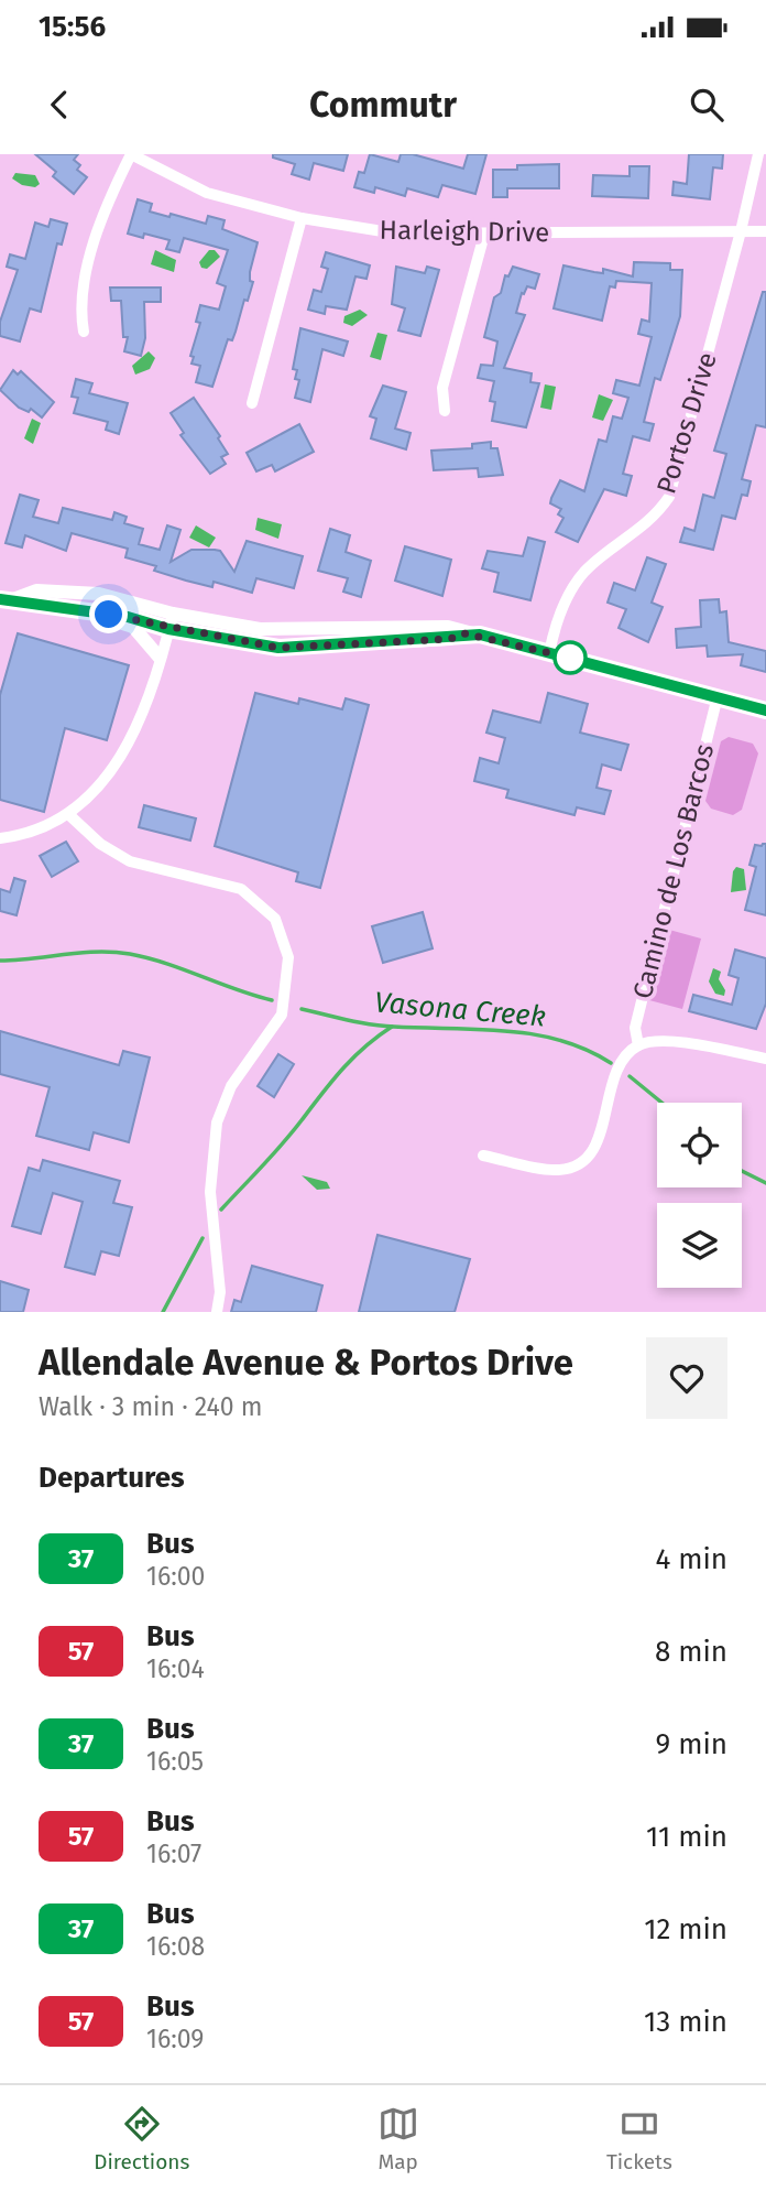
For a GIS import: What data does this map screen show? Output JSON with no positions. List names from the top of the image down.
{
  "streets": {
    "street": ["Harleigh Drive", "Portos Drive", "Camino de Los Barcos"]
  },
  "crossings": [
    ["Harleigh Drive", "Portos Drive"]
  ],
  "water": ["Vasona Creek"],
  "lines": ["bus line 37"],
  "page": {
    "status": "15:56",
    "header": "Commutr",
    "heading": [
      ["Allendale Avenue & Portos Drive", "Walk · 3 min · 240 m"],
      "Departures"
    ],
    "list": [
      {
        "mark": "37",
        "name": "Bus",
        "note": "16:00",
        "value": "4 min"
      },
      {
        "mark": "57",
        "name": "Bus",
        "note": "16:04",
        "value": "8 min"
      },
      {
        "mark": "37",
        "name": "Bus",
        "note": "16:05",
        "value": "9 min"
      },
      {
        "mark": "57",
        "name": "Bus",
        "note": "16:07",
        "value": "11 min"
      },
      {
        "mark": "37",
        "name": "Bus",
        "note": "16:08",
        "value": "12 min"
      },
      {
        "mark": "57",
        "name": "Bus",
        "note": "16:09",
        "value": "13 min"
      }
    ],
    "tabs": ["Directions", "Map", "Tickets"]
  }
}
